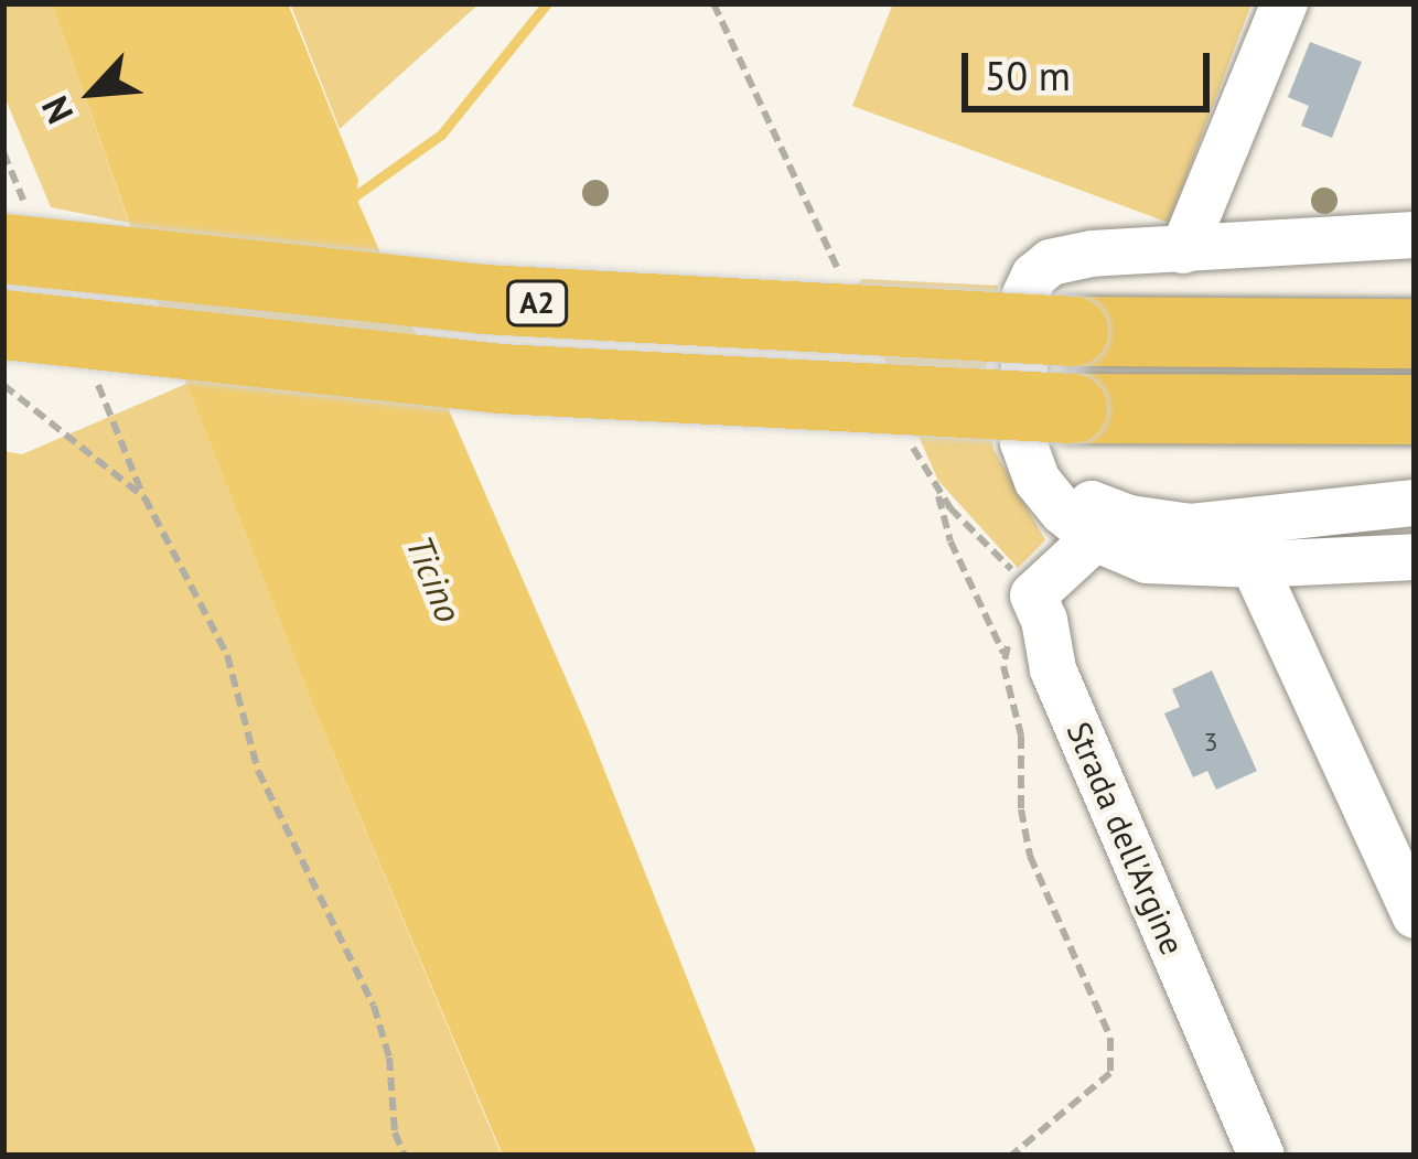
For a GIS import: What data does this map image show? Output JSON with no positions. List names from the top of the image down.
{
  "streets": {
    "highway": ["A2"],
    "street": ["Strada dell'Argine"]
  },
  "water": ["Ticino"],
  "house_numbers": ["3"],
  "scale_bar": "50 m",
  "north": "bottom left"
}
